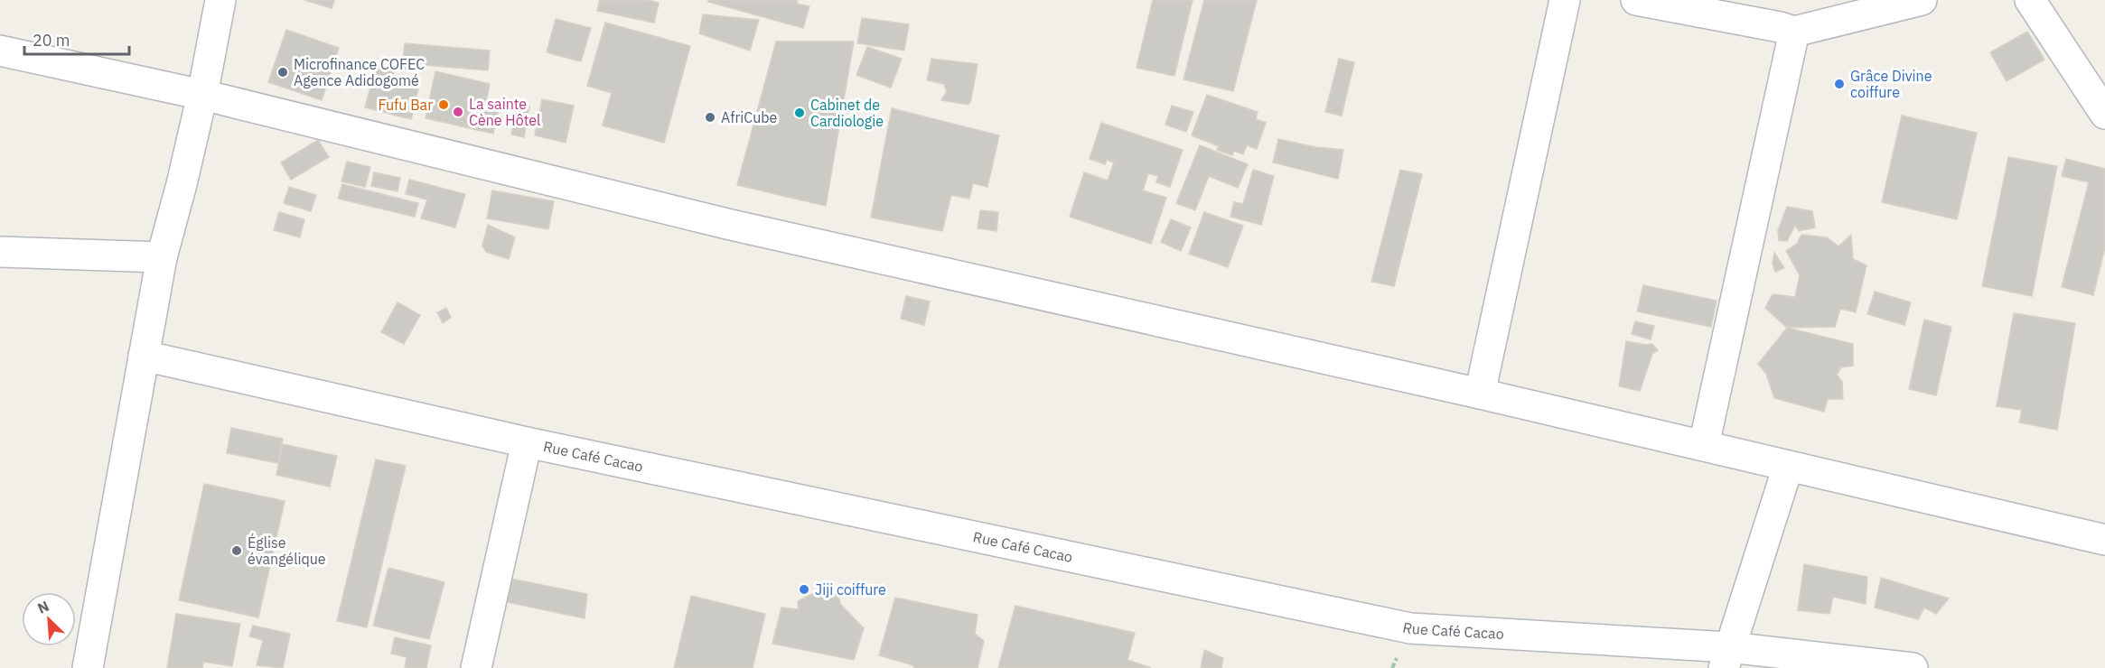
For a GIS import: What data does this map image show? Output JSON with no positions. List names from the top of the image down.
{
  "streets": {
    "street": ["Rue Café Cacao"]
  },
  "places": [
    "Microfinance COFEC Agence Adidogomé",
    "Grâce Divine coiffure",
    "Fufu Bar",
    "La sainte Cène Hôtel",
    "Cabinet de Cardiologie",
    "AfriCube",
    "Église évangélique",
    "Jiji coiffure"
  ],
  "scale_bar": "20 m",
  "north": "top left"
}
